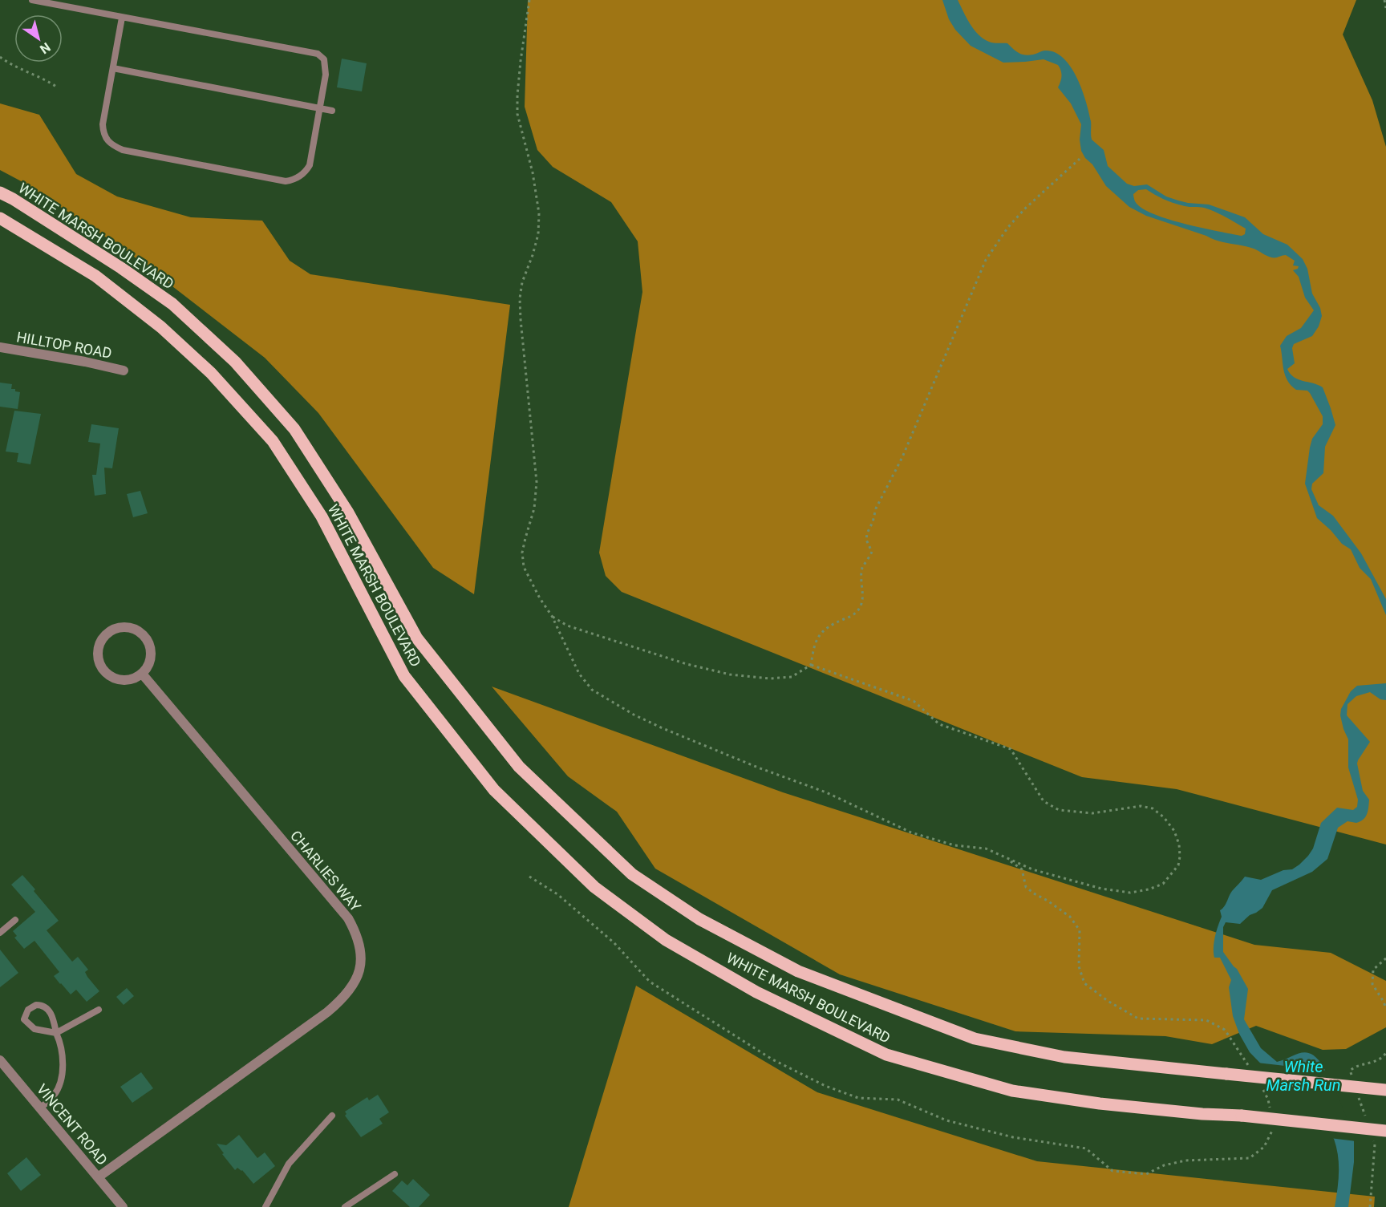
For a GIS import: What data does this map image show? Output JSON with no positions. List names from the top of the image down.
{
  "streets": {
    "main road": ["WHITE MARSH BOULEVARD"],
    "street": ["HILLTOP ROAD", "CHARLIES WAY", "VINCENT ROAD"]
  },
  "crossings": [
    ["CHARLIES WAY", "VINCENT ROAD"]
  ],
  "water": ["White Marsh Run"],
  "north": "bottom right"
}
